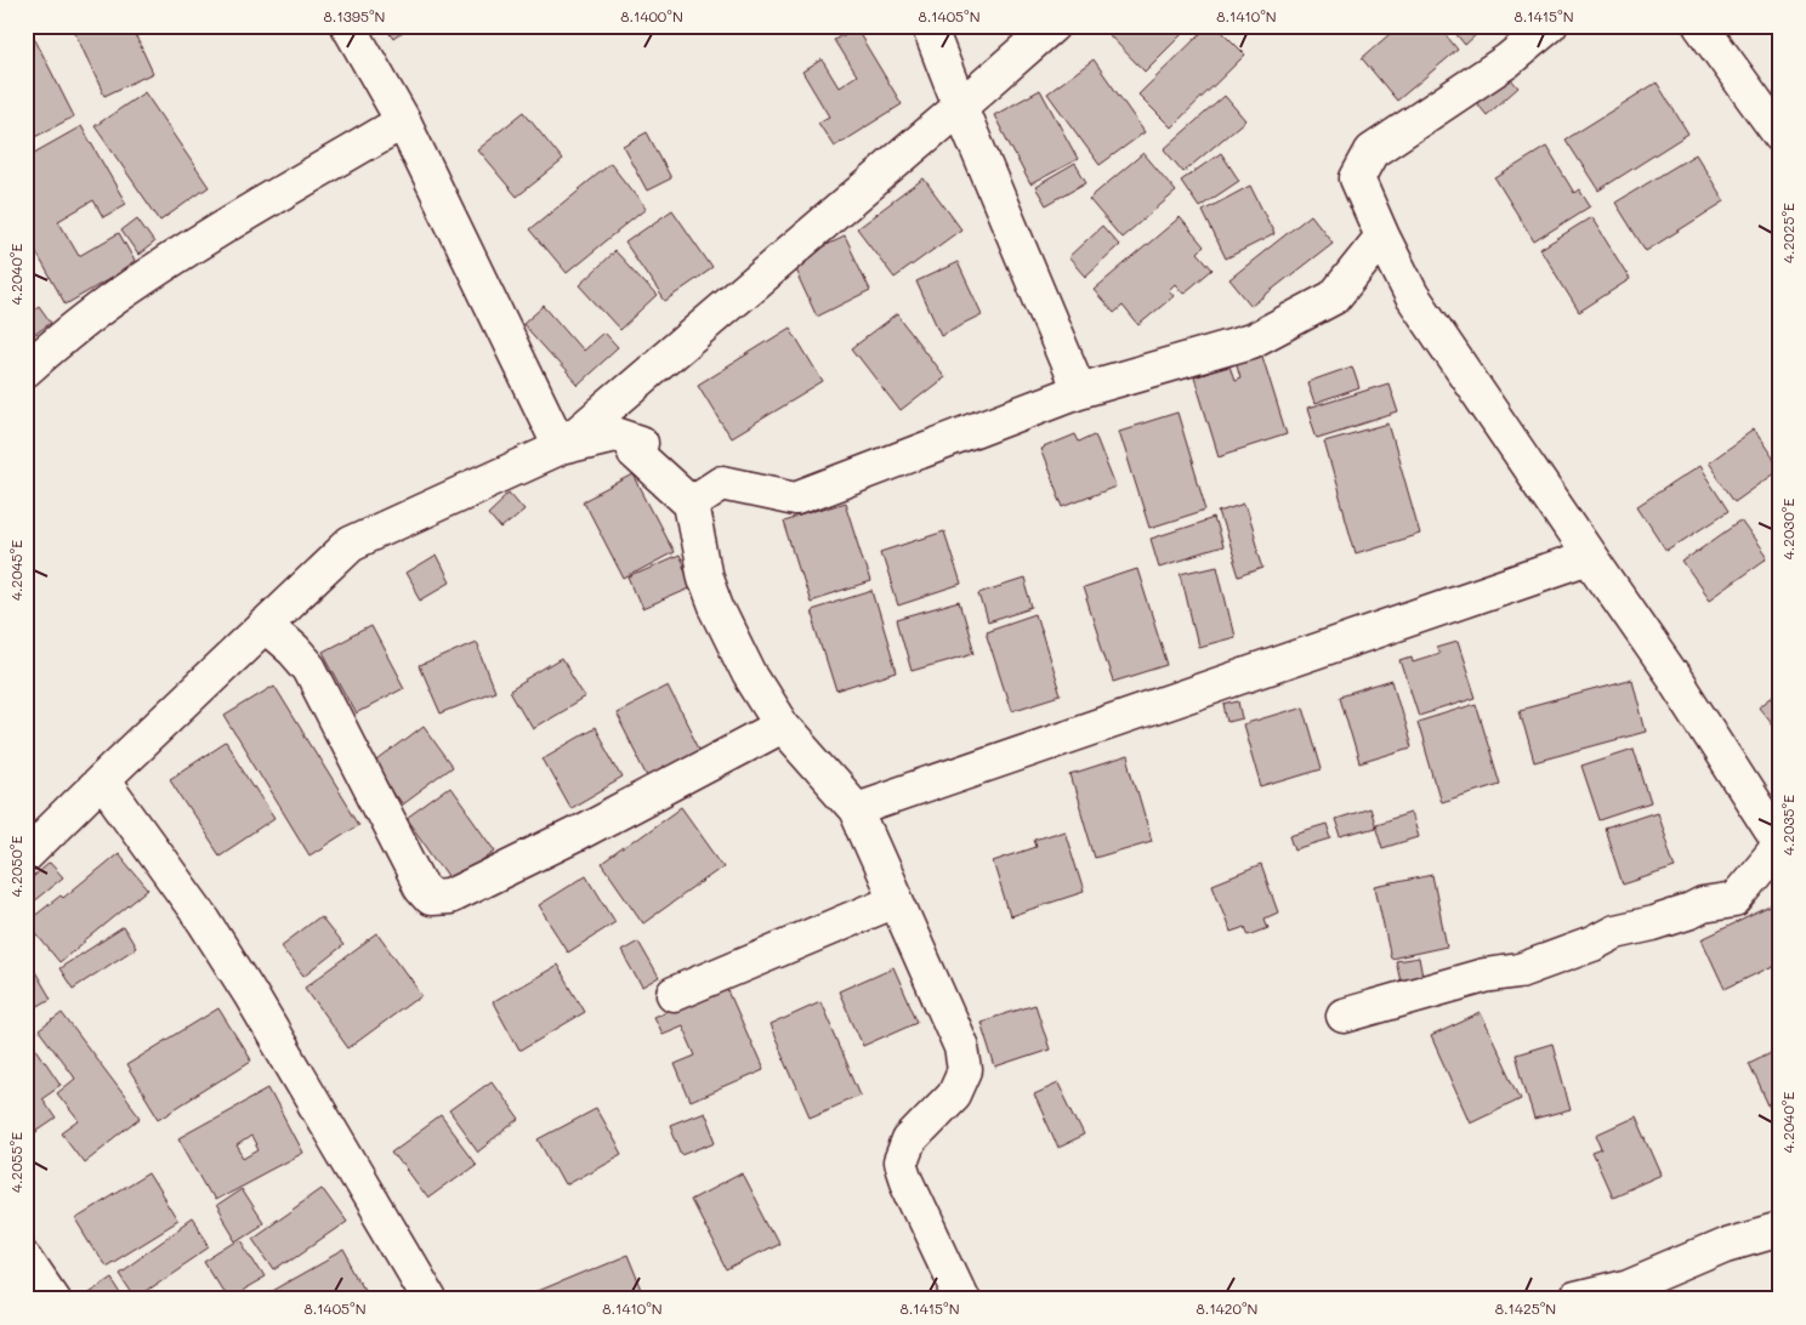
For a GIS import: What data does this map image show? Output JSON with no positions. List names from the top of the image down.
{
  "coordinates": [
    "8.1395°N",
    "8.1400°N",
    "8.1405°N",
    "8.1410°N",
    "8.1415°N",
    "4.2025°E",
    "4.2040°E",
    "4.2030°E",
    "4.2045°E",
    "4.2035°E",
    "4.2050°E",
    "4.2055°E",
    "8.1420°N",
    "8.1425°N"
  ]
}
